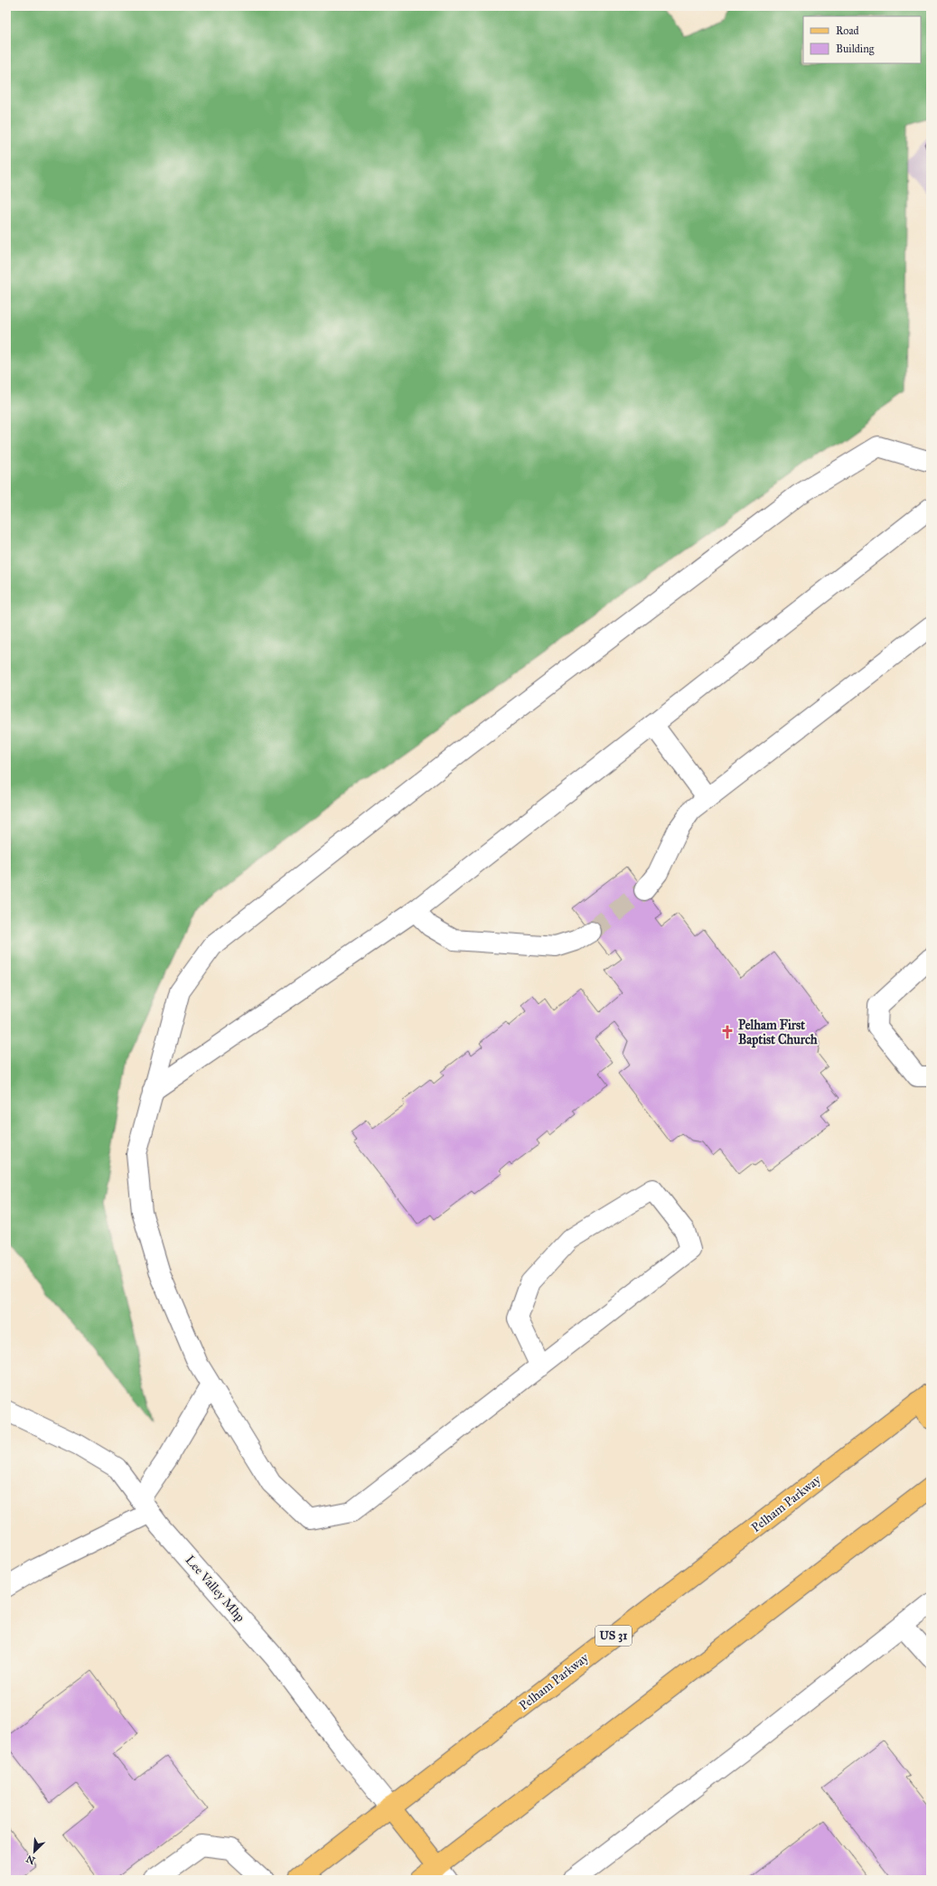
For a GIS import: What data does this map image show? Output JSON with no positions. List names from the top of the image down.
{
  "streets": {
    "main road": ["Pelham Parkway", "US 31"],
    "street": ["Lee Valley Mhp"]
  },
  "crossings": [
    ["Pelham Parkway", "Lee Valley Mhp"]
  ],
  "places": {
    "church": ["Pelham First Baptist Church"]
  },
  "legend": ["Road", "Building"],
  "north": "bottom left"
}
